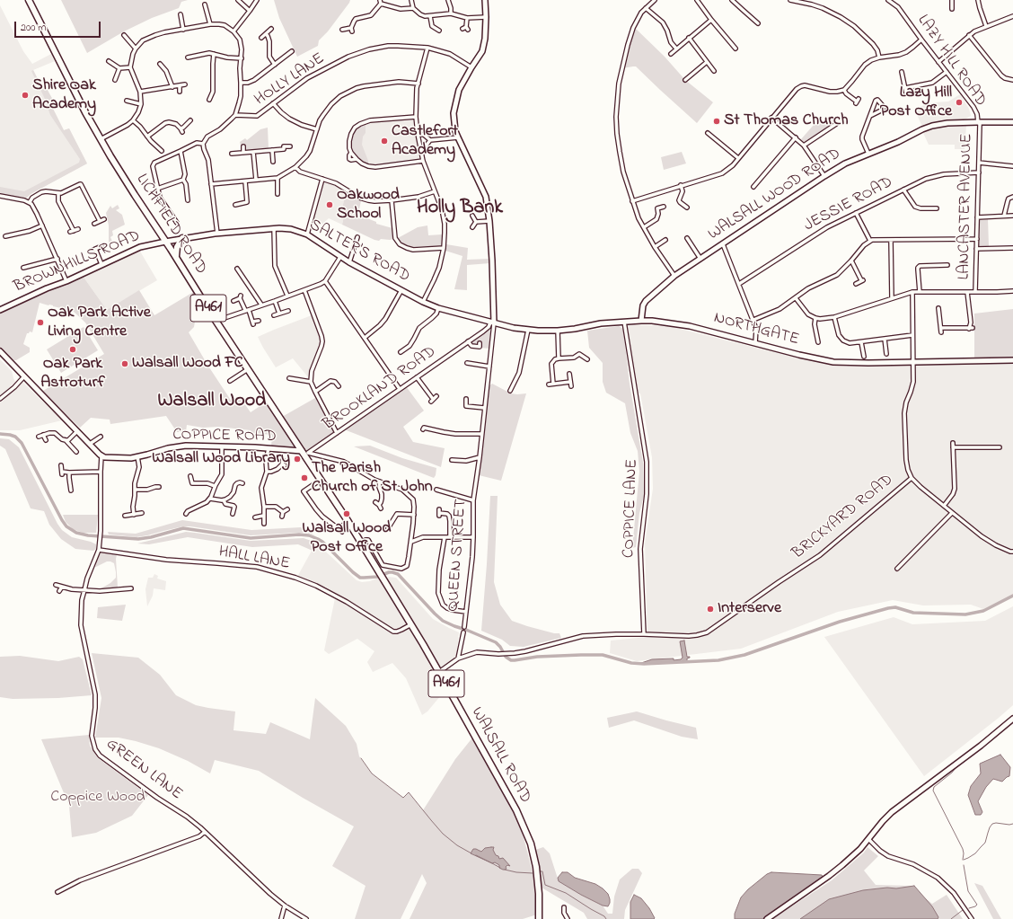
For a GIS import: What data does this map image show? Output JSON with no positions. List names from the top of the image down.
{
  "streets": {
    "highway": ["LICHFIELD ROAD", "A461", "WALSALL ROAD"],
    "main road": [
      "WALSALL WOOD ROAD",
      "SALTER'S ROAD",
      "BROWNHILLS ROAD",
      "NORTHGATE",
      "COPPICE ROAD"
    ],
    "street": [
      "LAZY HILL ROAD",
      "HOLLY LANE",
      "JESSIE ROAD",
      "LANCASTER AVENUE",
      "BROOKLAND ROAD",
      "COPPICE LANE",
      "BRICKYARD ROAD",
      "QUEEN STREET",
      "HALL LANE",
      "GREEN LANE"
    ]
  },
  "crossings": [
    ["LAZY HILL ROAD", "WALSALL WOOD ROAD"],
    ["LAZY HILL ROAD", "LANCASTER AVENUE"],
    ["WALSALL WOOD ROAD", "LANCASTER AVENUE"],
    ["WALSALL WOOD ROAD", "NORTHGATE"],
    ["JESSIE ROAD", "LANCASTER AVENUE"],
    ["LICHFIELD ROAD", "SALTER'S ROAD"],
    ["LICHFIELD ROAD", "BROWNHILLS ROAD"],
    ["LICHFIELD ROAD", "A461"],
    ["LICHFIELD ROAD", "BROOKLAND ROAD"],
    ["LICHFIELD ROAD", "COPPICE ROAD"],
    ["SALTER'S ROAD", "BROWNHILLS ROAD"],
    ["SALTER'S ROAD", "NORTHGATE"],
    ["SALTER'S ROAD", "BROOKLAND ROAD"],
    ["SALTER'S ROAD", "QUEEN STREET"],
    ["A461", "BROOKLAND ROAD"],
    ["A461", "COPPICE ROAD"],
    ["A461", "WALSALL ROAD"],
    ["NORTHGATE", "BROOKLAND ROAD"],
    ["NORTHGATE", "COPPICE LANE"],
    ["NORTHGATE", "QUEEN STREET"],
    ["BROOKLAND ROAD", "COPPICE ROAD"],
    ["BROOKLAND ROAD", "QUEEN STREET"],
    ["COPPICE ROAD", "GREEN LANE"],
    ["COPPICE LANE", "BRICKYARD ROAD"],
    ["BRICKYARD ROAD", "WALSALL ROAD"],
    ["HALL LANE", "WALSALL ROAD"],
    ["HALL LANE", "GREEN LANE"]
  ],
  "districts": ["Holly Bank", "Walsall Wood"],
  "parks": ["Coppice Wood"],
  "places": [
    "Shire Oak Academy",
    "Lazy Hill Post Office",
    "St Thomas Church",
    "Castlefort Academy",
    "Oakwood School",
    "Oak Park Active Living Centre",
    "Oak Park Astroturf",
    "Walsall Wood FC",
    "Walsall Wood Library",
    "The Parish Church of St John",
    "Walsall Wood Post Office",
    "Interserve"
  ],
  "scale_bar": "200 m"
}
